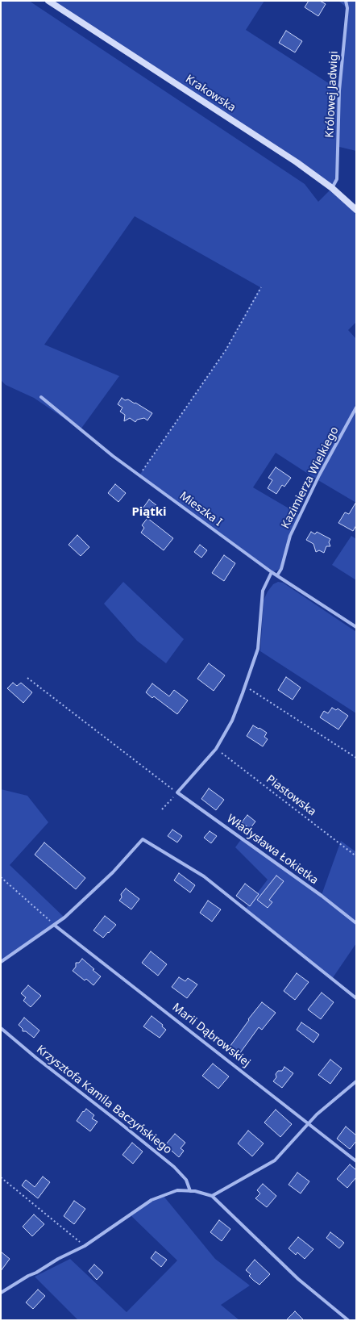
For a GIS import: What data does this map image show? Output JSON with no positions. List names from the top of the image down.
{
  "streets": {
    "main road": ["Krakowska"],
    "street": [
      "Królowej Jadwigi",
      "Kazimierza Wielkiego",
      "Mieszka I",
      "Władysława Łokietka",
      "Marii Dąbrowskiej",
      "Krzysztofa Kamila Baczyńskiego"
    ],
    "path": ["Piastowska"]
  },
  "crossings": [
    ["Krakowska", "Królowej Jadwigi"],
    ["Kazimierza Wielkiego", "Mieszka I"]
  ],
  "districts": ["Piątki"]
}
